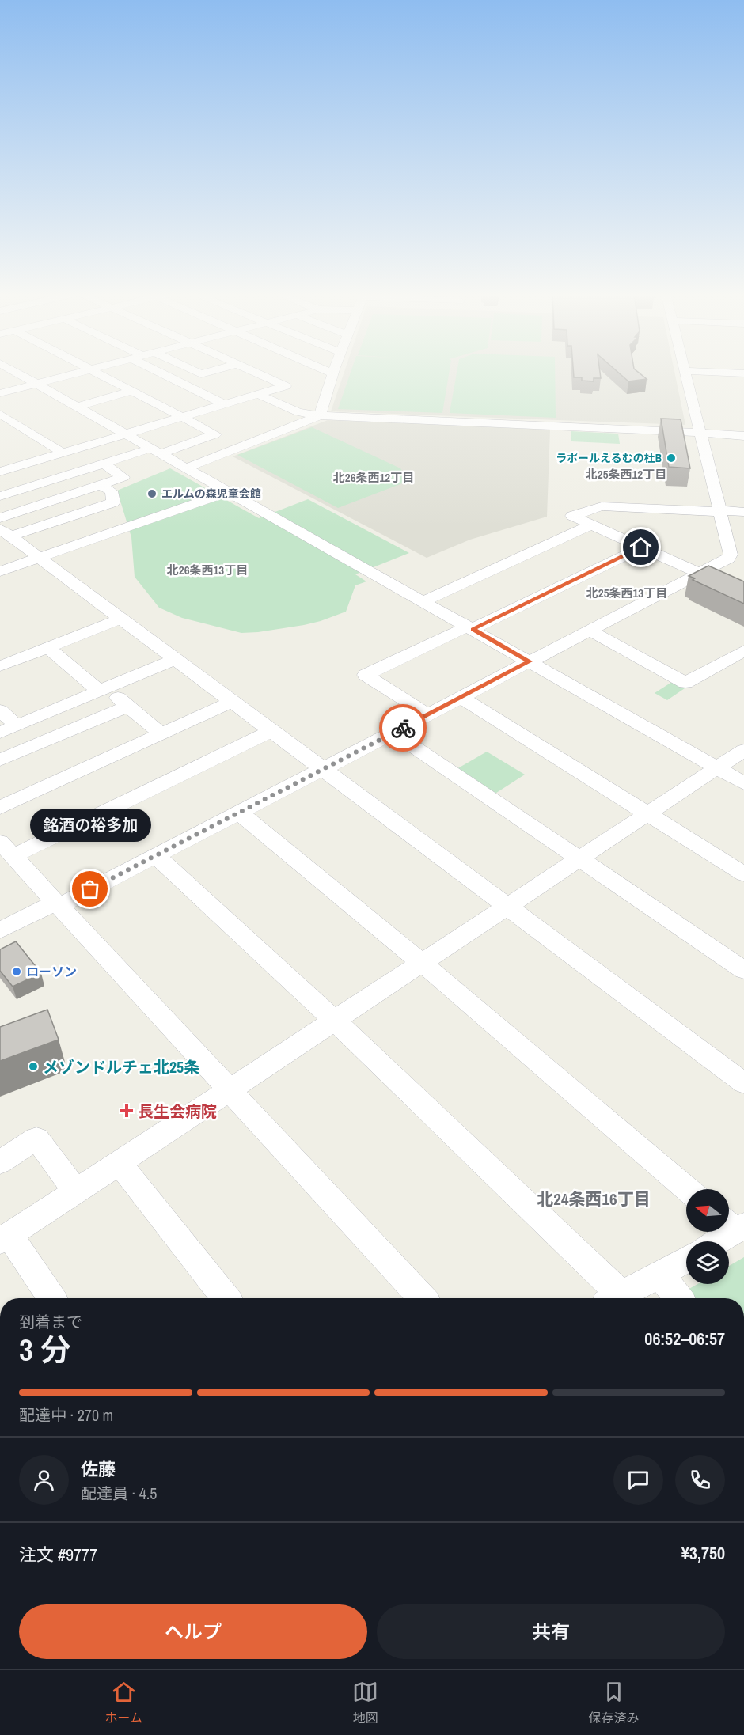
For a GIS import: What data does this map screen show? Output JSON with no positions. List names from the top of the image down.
{
  "districts": [
    "北25条西12丁目",
    "北26条西12丁目",
    "北26条西13丁目",
    "北25条西13丁目",
    "北24条西16丁目"
  ],
  "places": {
    "other": [
      "ラポールえるむの杜B",
      "エルムの森児童会館",
      "銘酒の裕多加",
      "ローソン",
      "メゾンドルチェ北25条"
    ],
    "health": ["長生会病院"]
  },
  "north": "left",
  "page": {
    "bubble": "銘酒の裕多加",
    "heading": ["3 分", "到着まで", "06:52–06:57"],
    "panel": [
      "佐藤",
      "配達員 · 4.5",
      "注文 #9777",
      "¥3,750"
    ],
    "bar": "配達中 · 270 m",
    "buttons": ["ヘルプ", "共有"],
    "tabs": ["ホーム", "地図", "保存済み"]
  }
}
